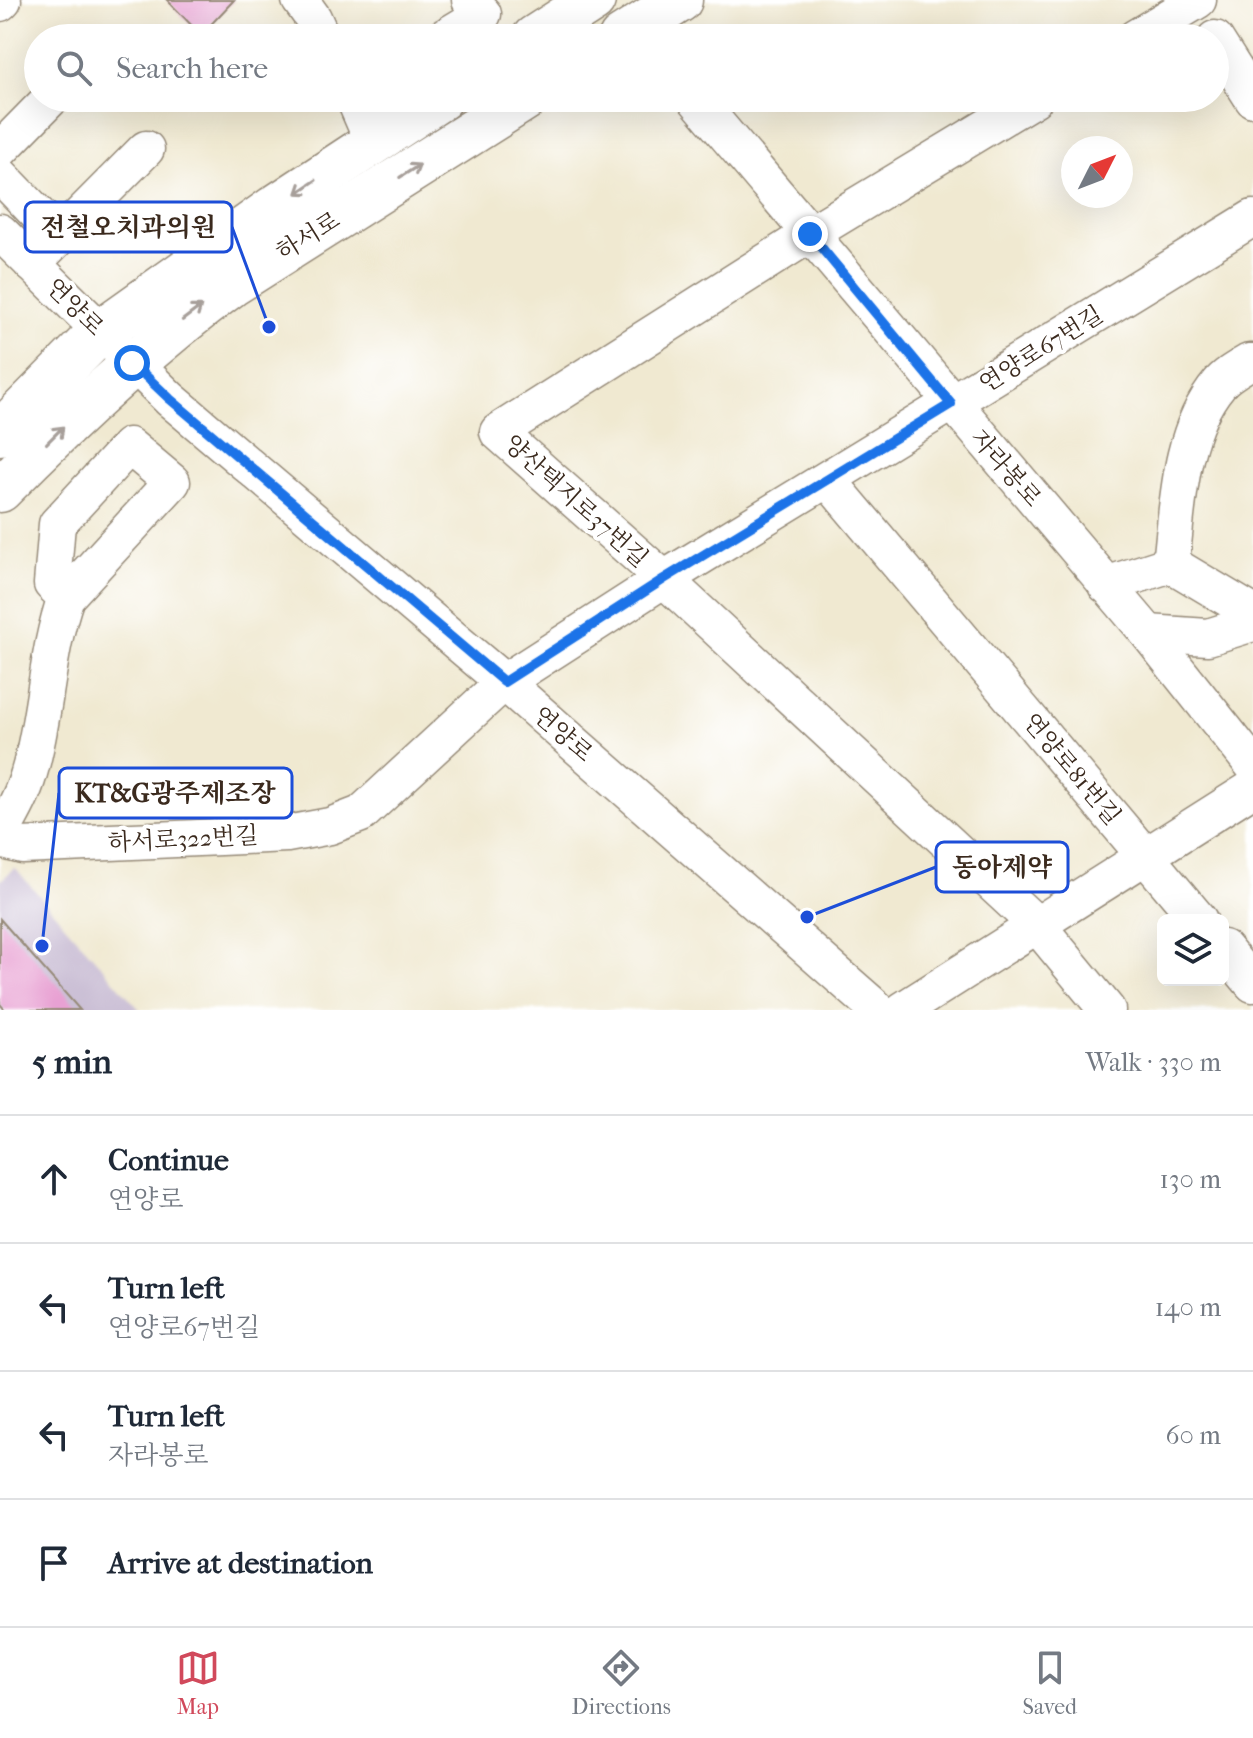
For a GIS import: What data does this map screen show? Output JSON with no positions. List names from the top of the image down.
{
  "streets": {
    "main road": ["하서로"],
    "street": [
      "연양로",
      "연양로67번길",
      "자라봉로",
      "양산택지로37번길",
      "연양로81번길",
      "하서로322번길"
    ]
  },
  "crossings": [
    ["하서로", "연양로"],
    ["연양로", "연양로67번길"],
    ["연양로", "하서로322번길"],
    ["연양로67번길", "자라봉로"],
    ["연양로67번길", "양산택지로37번길"],
    ["연양로67번길", "연양로81번길"],
    ["연양로67번길", "하서로322번길"],
    ["자라봉로", "양산택지로37번길"]
  ],
  "places": ["전철오치과의원", "동아제약", "KT&G광주제조장"],
  "north": "top right",
  "page": {
    "search": "Search here",
    "heading": ["5 min", "Walk · 330 m"],
    "list": [
      ["Continue", "연양로", "130 m"],
      ["Turn left", "연양로67번길", "140 m"],
      ["Turn left", "자라봉로", "60 m"],
      "Arrive at destination"
    ],
    "nav": ["Map", "Directions", "Saved"]
  }
}
